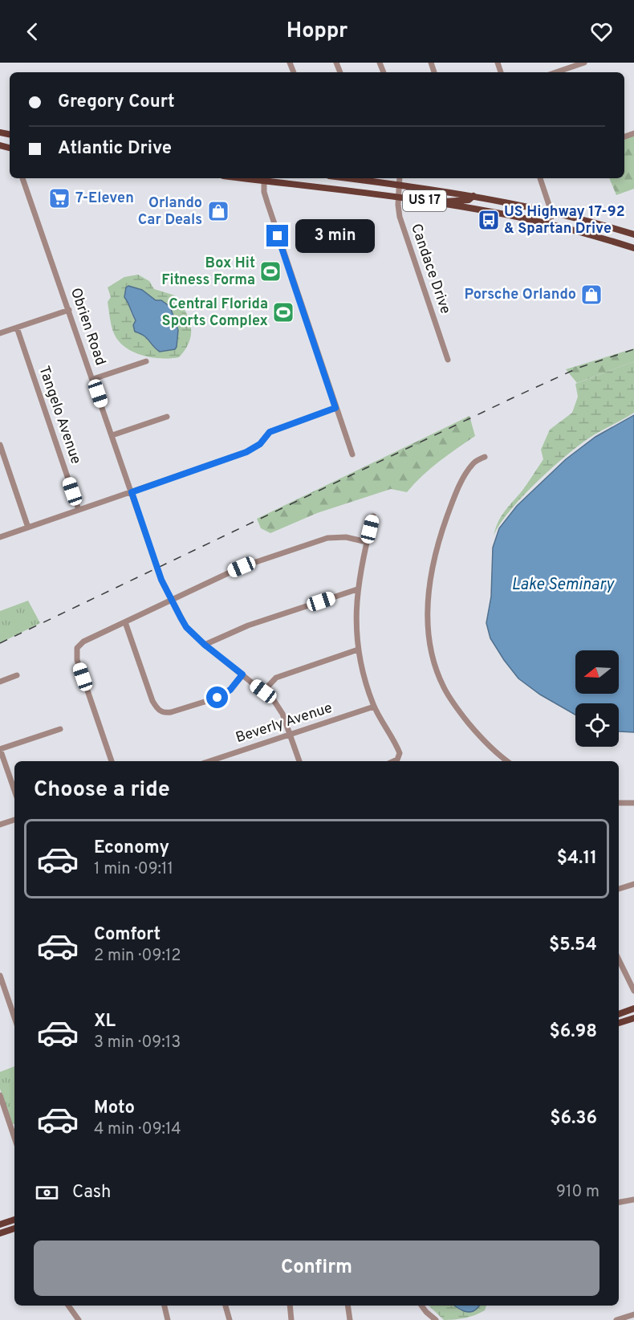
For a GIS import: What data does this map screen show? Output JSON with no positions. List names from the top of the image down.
{
  "streets": {
    "main road": ["US 17"],
    "street": [
      "Candace Drive",
      "Obrien Road",
      "Tangelo Avenue",
      "Beverly Avenue"
    ]
  },
  "crossings": [
    ["US 17", "Candace Drive"],
    ["Obrien Road", "Beverly Avenue"]
  ],
  "water": ["Lake Seminary"],
  "places": {
    "supermarket": ["7-Eleven"],
    "shop": ["Orlando Car Deals", "Porsche Orlando"],
    "bus stop": ["US Highway 17-92 & Spartan Drive"],
    "sports": ["Box Hit Fitness Forma", "Central Florida Sports Complex"]
  },
  "north": "left",
  "page": {
    "header": "Hoppr",
    "banner": ["Gregory Court", "Atlantic Drive"],
    "bubble": "3 min",
    "heading": "Choose a ride",
    "list": [
      {
        "name": "Economy",
        "note": "1 min · 09:11",
        "value": "$4.11"
      },
      {
        "name": "Comfort",
        "note": "2 min · 09:12",
        "value": "$5.54"
      },
      {
        "name": "XL",
        "note": "3 min · 09:13",
        "value": "$6.98"
      },
      {
        "name": "Moto",
        "note": "4 min · 09:14",
        "value": "$6.36"
      }
    ],
    "pay": ["Cash", "910 m"],
    "buttons": "Confirm"
  }
}
